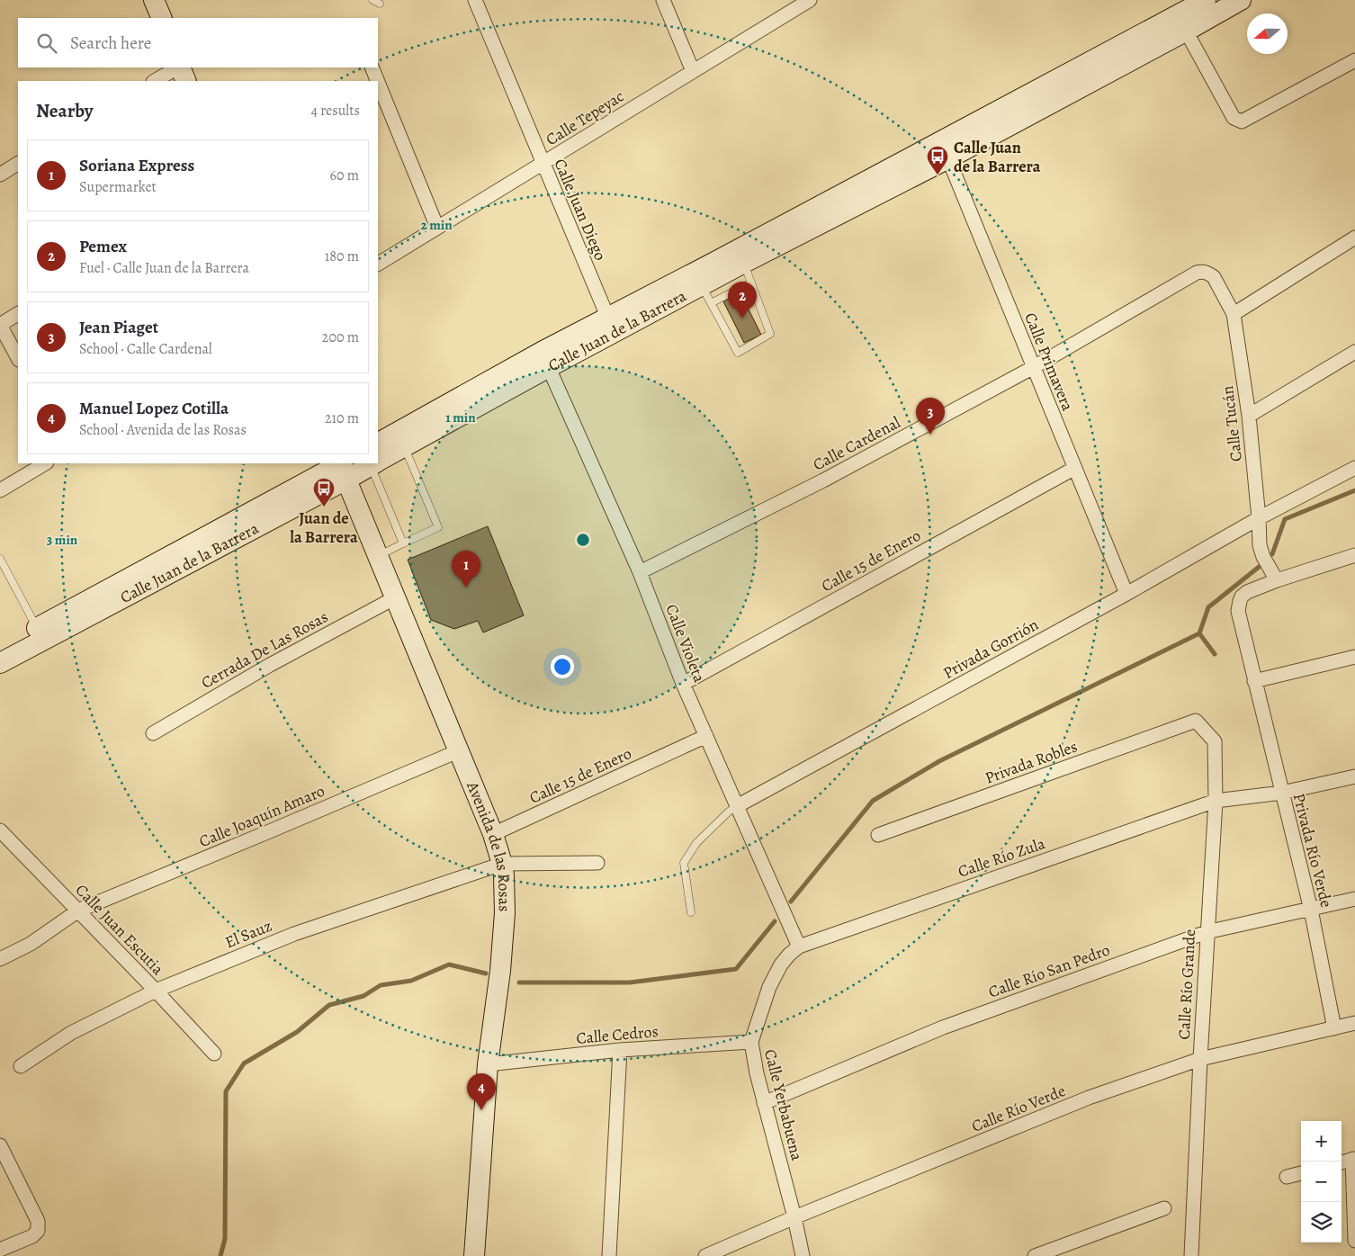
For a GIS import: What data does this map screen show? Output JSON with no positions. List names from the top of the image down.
{
  "streets": {
    "main road": ["Calle Juan de la Barrera", "Avenida de las Rosas"],
    "street": [
      "Calle Tepeyac",
      "Calle Juan Diego",
      "Calle Primavera",
      "Calle Tucán",
      "Calle Cardenal",
      "Calle 15 de Enero",
      "Calle Violeta",
      "Privada Gorrión",
      "Cerrada De Las Rosas",
      "Privada Robles",
      "Calle Joaquín Amaro",
      "Privada Río Verde",
      "Calle Río Zula",
      "Calle Juan Escutia",
      "El Sauz",
      "Calle Río San Pedro",
      "Calle Río Grande",
      "Calle Cedros",
      "Calle Yerbabuena",
      "Calle Río Verde"
    ]
  },
  "crossings": [
    ["Calle Tepeyac", "Calle Juan Diego"],
    ["Calle Juan Diego", "Calle Juan de la Barrera"],
    ["Calle Juan de la Barrera", "Calle Primavera"],
    ["Calle Juan de la Barrera", "Calle Violeta"],
    ["Calle Juan de la Barrera", "Avenida de las Rosas"],
    ["Calle Primavera", "Calle Cardenal"],
    ["Calle Primavera", "Calle 15 de Enero"],
    ["Calle Primavera", "Privada Gorrión"],
    ["Calle Tucán", "Calle Cardenal"],
    ["Calle Tucán", "Privada Gorrión"],
    ["Calle Tucán", "Privada Río Verde"],
    ["Calle Cardenal", "Calle Violeta"],
    ["Calle 15 de Enero", "Calle Violeta"],
    ["Calle 15 de Enero", "Avenida de las Rosas"],
    ["Calle Violeta", "Privada Gorrión"],
    ["Calle Violeta", "Calle Río Zula"],
    ["Calle Violeta", "Calle Yerbabuena"],
    ["Cerrada De Las Rosas", "Avenida de las Rosas"],
    ["Privada Robles", "Calle Río Grande"],
    ["Calle Joaquín Amaro", "Avenida de las Rosas"],
    ["Calle Joaquín Amaro", "Calle Juan Escutia"],
    ["Avenida de las Rosas", "El Sauz"],
    ["Avenida de las Rosas", "Calle Cedros"],
    ["Privada Río Verde", "Calle Río Zula"],
    ["Privada Río Verde", "Calle Río San Pedro"],
    ["Privada Río Verde", "Calle Río Verde"],
    ["Calle Río Zula", "Calle Río Grande"],
    ["Calle Río Zula", "Calle Yerbabuena"],
    ["Calle Juan Escutia", "El Sauz"],
    ["Calle Río San Pedro", "Calle Río Grande"],
    ["Calle Río San Pedro", "Calle Yerbabuena"],
    ["Calle Río Grande", "Calle Río Verde"],
    ["Calle Cedros", "Calle Yerbabuena"],
    ["Calle Yerbabuena", "Calle Río Verde"]
  ],
  "places": {
    "bus stop": ["Calle Juan de la Barrera", "Juan de la Barrera"]
  },
  "north": "left",
  "page": {
    "search": "Search here",
    "heading": ["Nearby", "4 results"],
    "list": [
      {
        "mark": "1",
        "name": "Soriana Express",
        "note": "Supermarket",
        "value": "60 m"
      },
      {
        "mark": "2",
        "name": "Pemex",
        "note": "Fuel · Calle Juan de la Barrera",
        "value": "180 m"
      },
      {
        "mark": "3",
        "name": "Jean Piaget",
        "note": "School · Calle Cardenal",
        "value": "200 m"
      },
      {
        "mark": "4",
        "name": "Manuel Lopez Cotilla",
        "note": "School · Avenida de las Rosas",
        "value": "210 m"
      }
    ],
    "pins": [
      "2",
      "3",
      "1",
      "4"
    ],
    "map_buttons": ["+", "−"]
  },
  "rings": ["2 min", "1 min", "3 min"]
}
